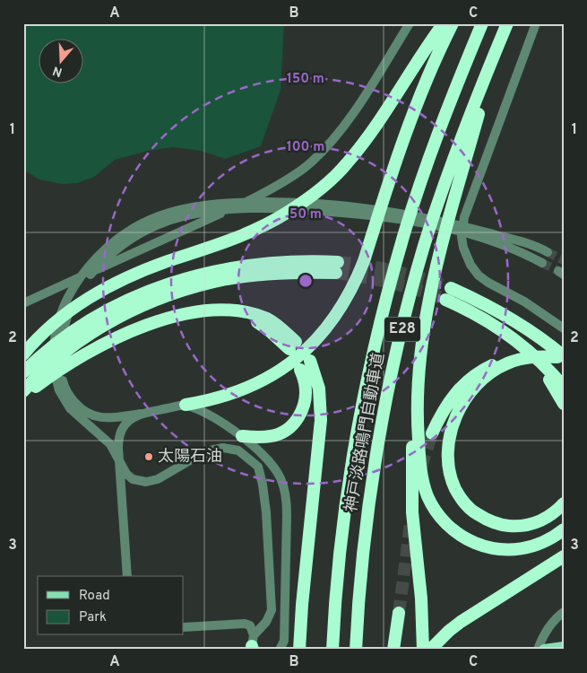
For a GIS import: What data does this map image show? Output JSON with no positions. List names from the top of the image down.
{
  "streets": {
    "highway": ["E28", "神戸淡路鳴門自動車道"]
  },
  "places": ["太陽石油"],
  "legend": ["Road", "Park"],
  "north": "bottom",
  "grid": {
    "columns": ["A", "B", "C"],
    "rows": ["1", "2", "3"]
  },
  "rings": ["150 m", "100 m", "50 m"]
}
